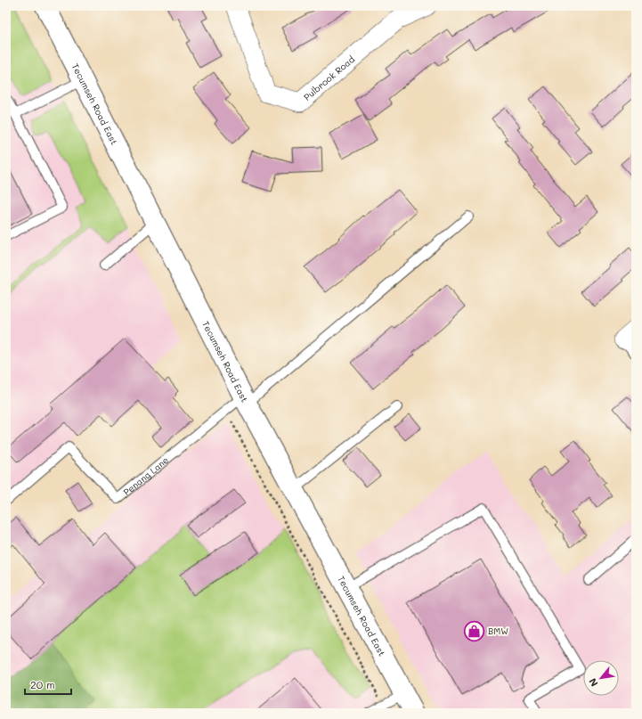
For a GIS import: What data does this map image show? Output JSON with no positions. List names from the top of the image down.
{
  "streets": {
    "main road": ["Tecumseh Road East"],
    "street": ["Pulbrook Road"],
    "lane": ["Penang Lane"]
  },
  "crossings": [
    ["Tecumseh Road East", "Penang Lane"]
  ],
  "places": {
    "shop": ["BMW"]
  },
  "scale_bar": "20 m",
  "north": "bottom left"
}
